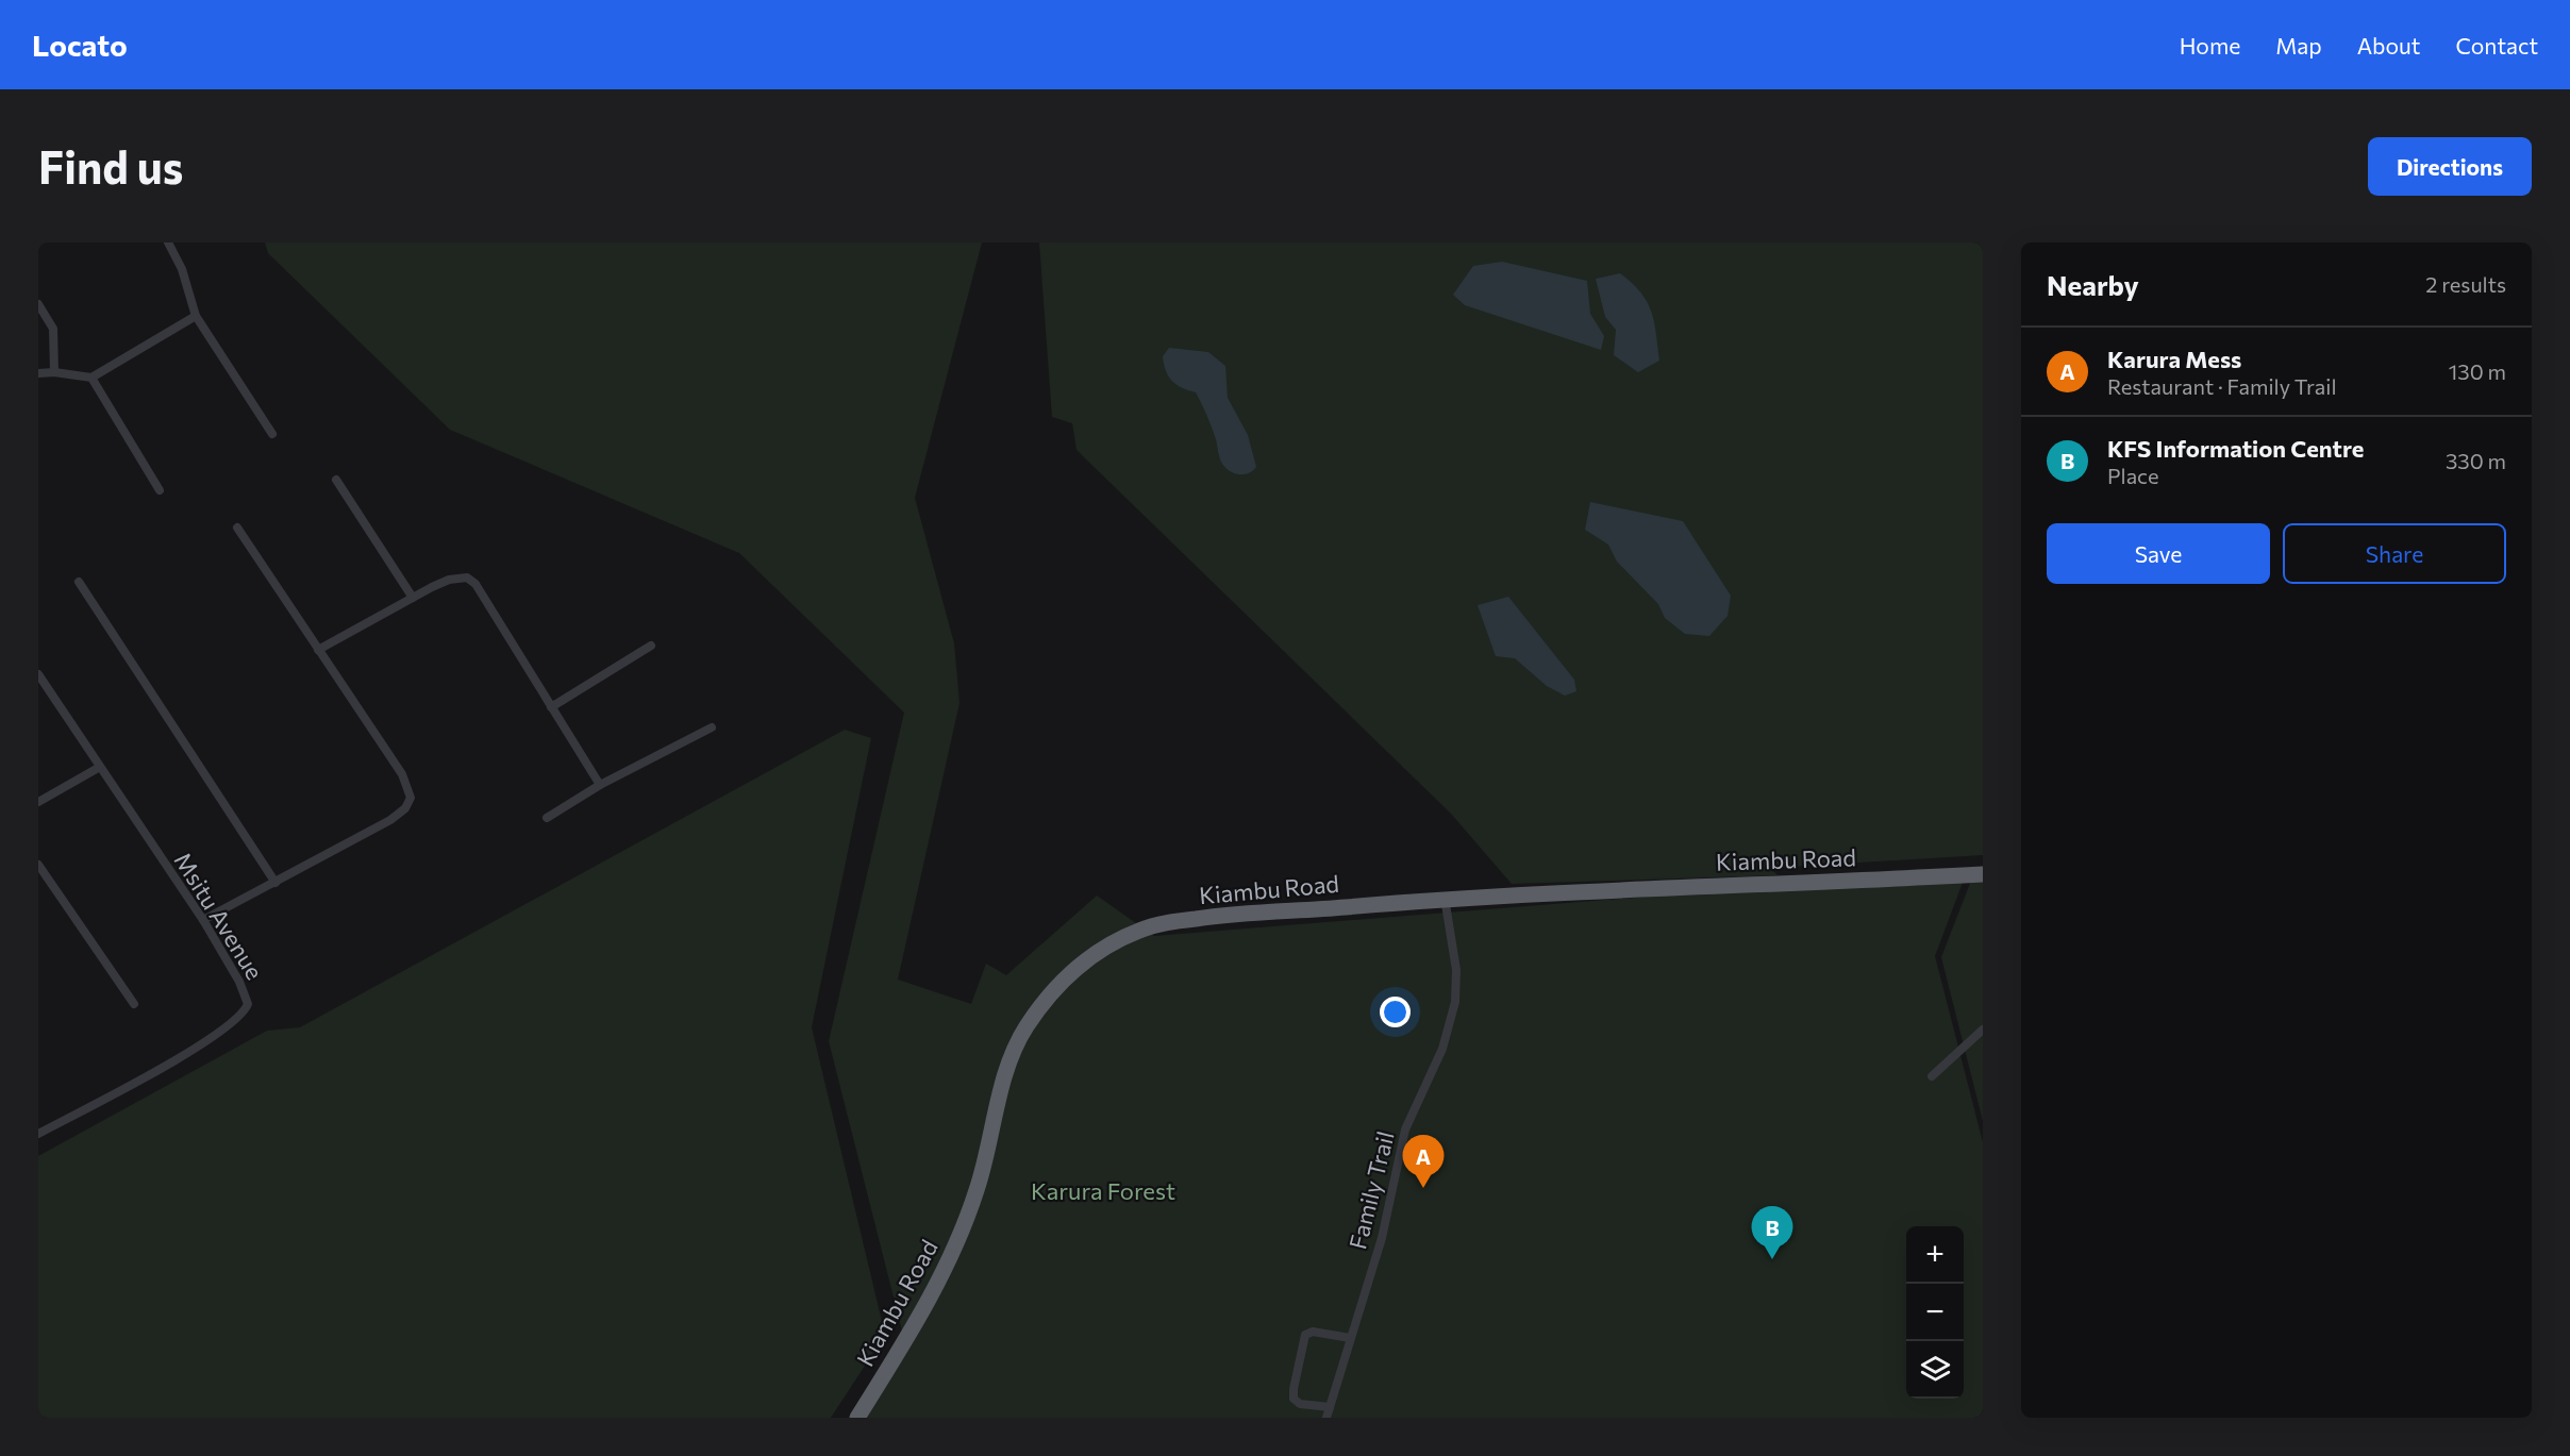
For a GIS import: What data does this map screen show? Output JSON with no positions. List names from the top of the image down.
{
  "streets": {
    "highway": ["Kiambu Road"],
    "street": ["Msitu Avenue", "Family Trail"]
  },
  "crossings": [
    ["Kiambu Road", "Family Trail"]
  ],
  "parks": ["Karura Forest"],
  "page": {
    "header": "Locato",
    "nav": [
      "Home",
      "Map",
      "About",
      "Contact"
    ],
    "buttons": [
      "Directions",
      ["Save", "Share"]
    ],
    "title": "Find us",
    "heading": ["Nearby", "2 results"],
    "list": [
      {
        "mark": "A",
        "name": "Karura Mess",
        "note": "Restaurant · Family Trail",
        "value": "130 m"
      },
      {
        "mark": "B",
        "name": "KFS Information Centre",
        "note": "Place",
        "value": "330 m"
      }
    ],
    "pins": ["A", "B"],
    "map_buttons": ["+", "−"]
  }
}
